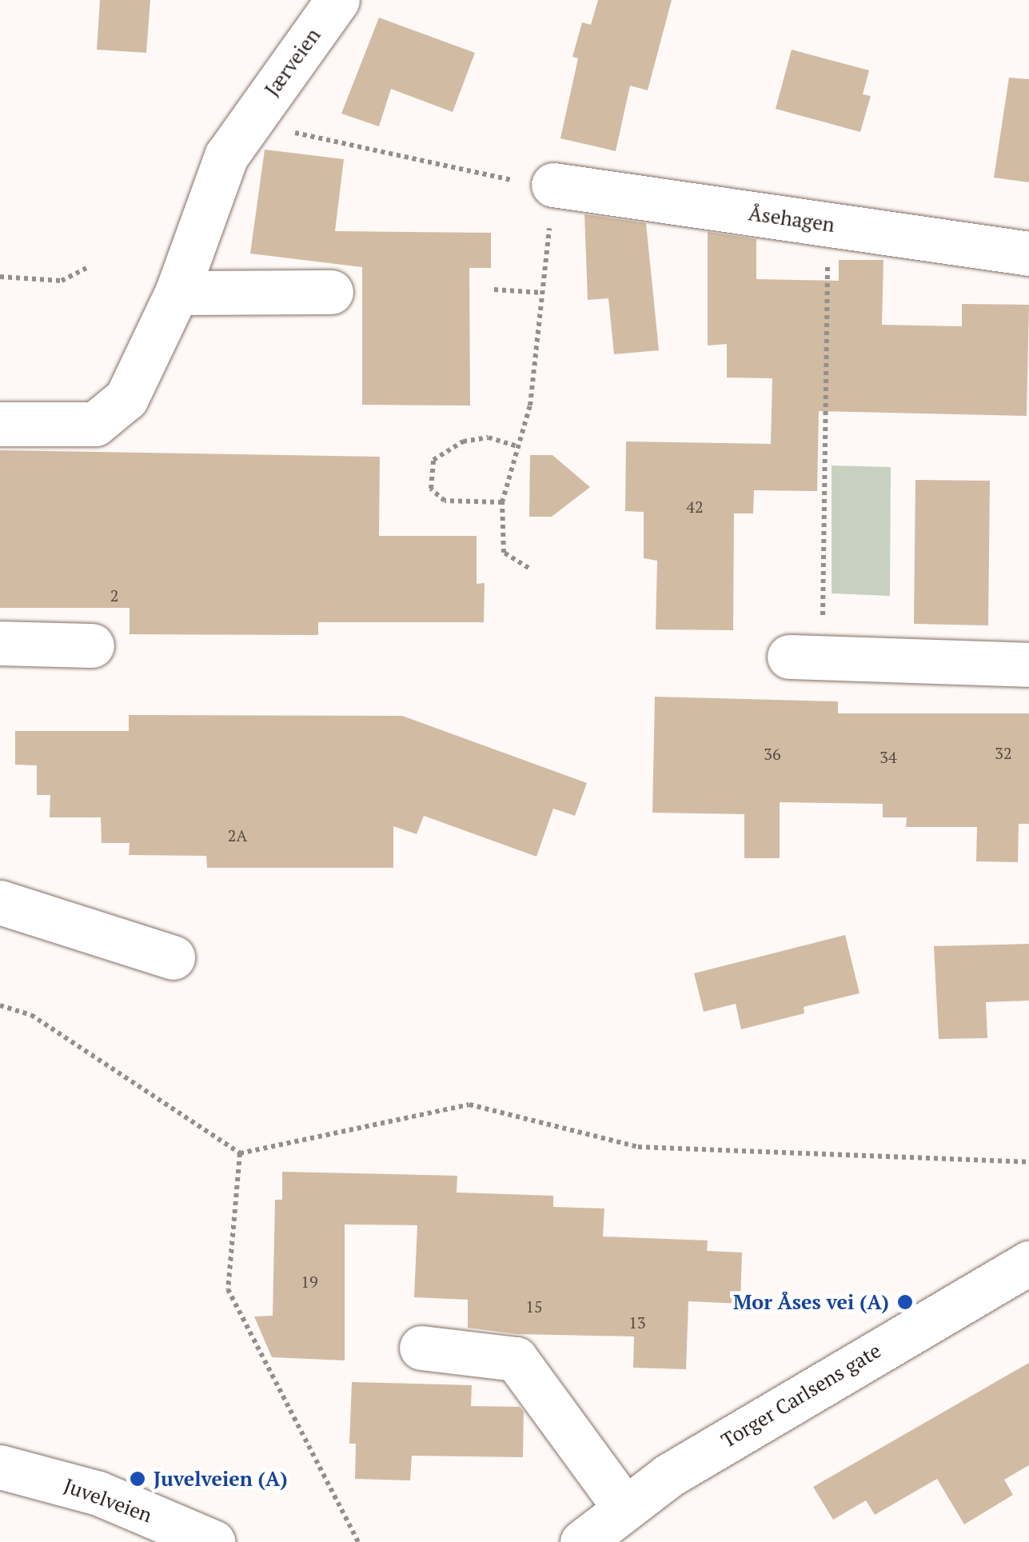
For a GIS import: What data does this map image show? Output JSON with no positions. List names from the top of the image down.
{
  "streets": {
    "street": [
      "Jærveien",
      "Åsehagen",
      "Torger Carlsens gate",
      "Juvelveien"
    ]
  },
  "places": ["Mor Åses vei (A)", "Juvelveien (A)"],
  "house_numbers": [
    "42",
    "2",
    "32",
    "36",
    "34",
    "2A",
    "19",
    "15",
    "13"
  ]
}
